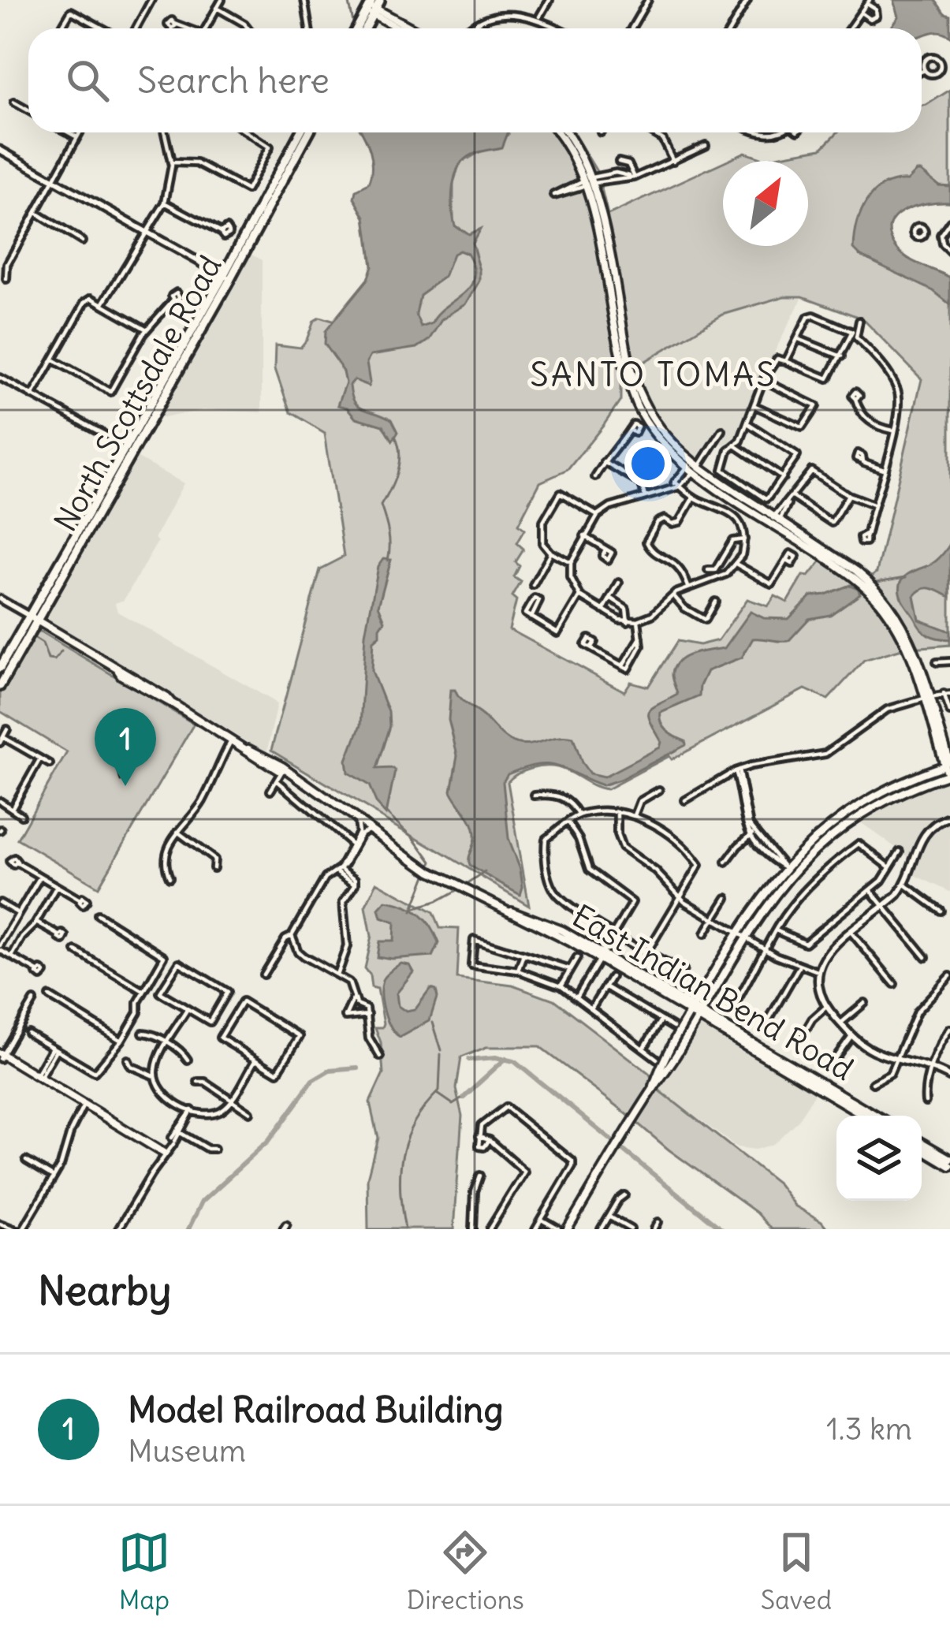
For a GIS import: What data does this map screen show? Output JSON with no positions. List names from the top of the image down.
{
  "streets": {
    "main road": ["North Scottsdale Road", "East Indian Bend Road"]
  },
  "crossings": [
    ["North Scottsdale Road", "East Indian Bend Road"]
  ],
  "districts": ["SANTO TOMAS"],
  "north": "top right",
  "page": {
    "search": "Search here",
    "pins": "1",
    "heading": "Nearby",
    "list": [
      {
        "mark": "1",
        "name": "Model Railroad Building",
        "note": "Museum",
        "value": "1.3 km"
      }
    ],
    "nav": ["Map", "Directions", "Saved"]
  }
}
